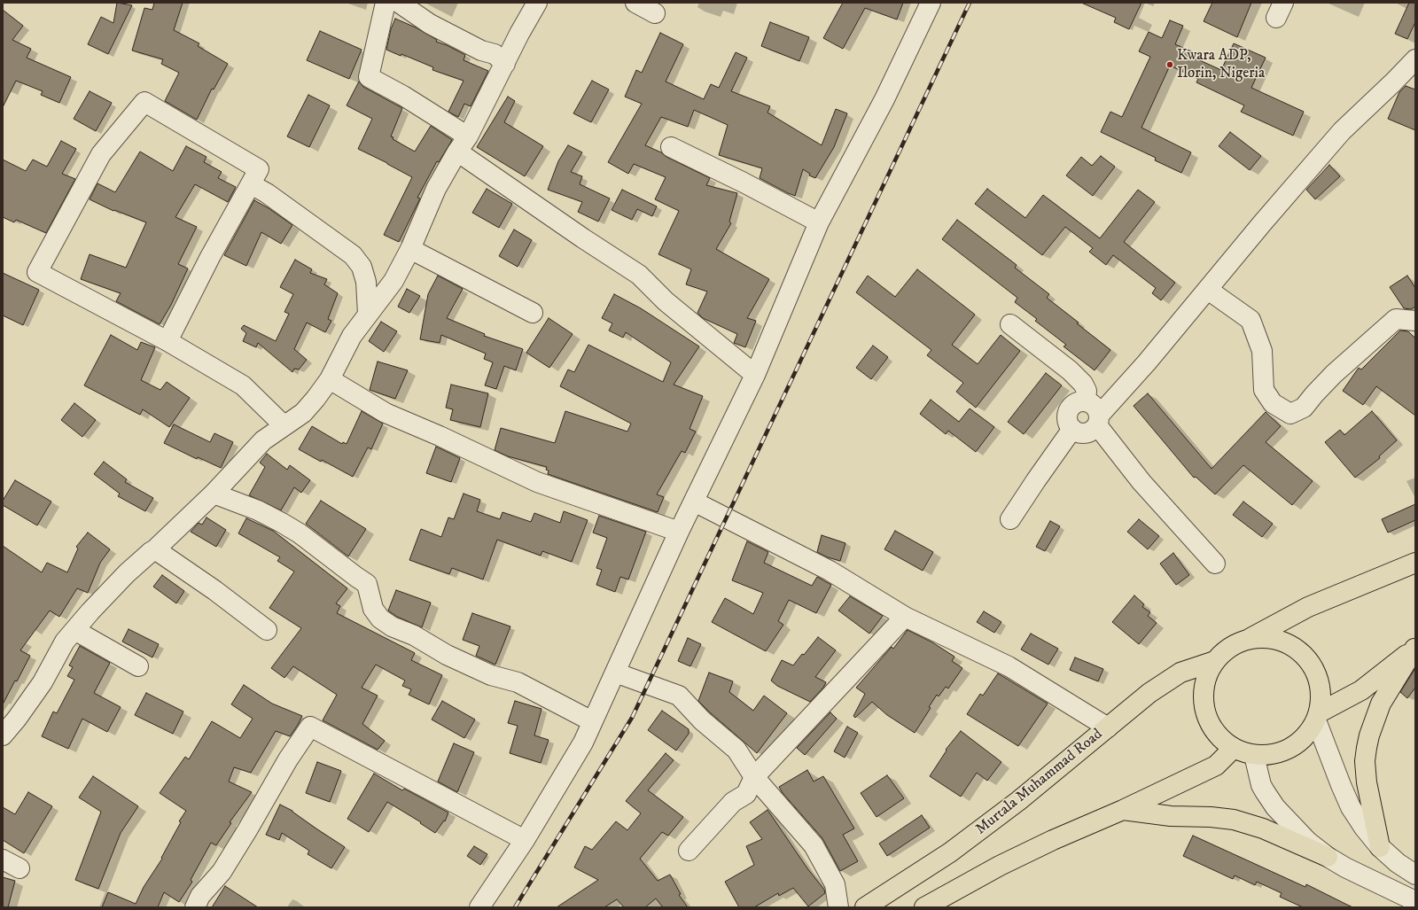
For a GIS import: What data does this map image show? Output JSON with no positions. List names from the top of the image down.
{
  "streets": {
    "highway": ["Murtala Muhammad Road"]
  },
  "places": ["Kwara ADP, Ilorin, Nigeria"]
}
